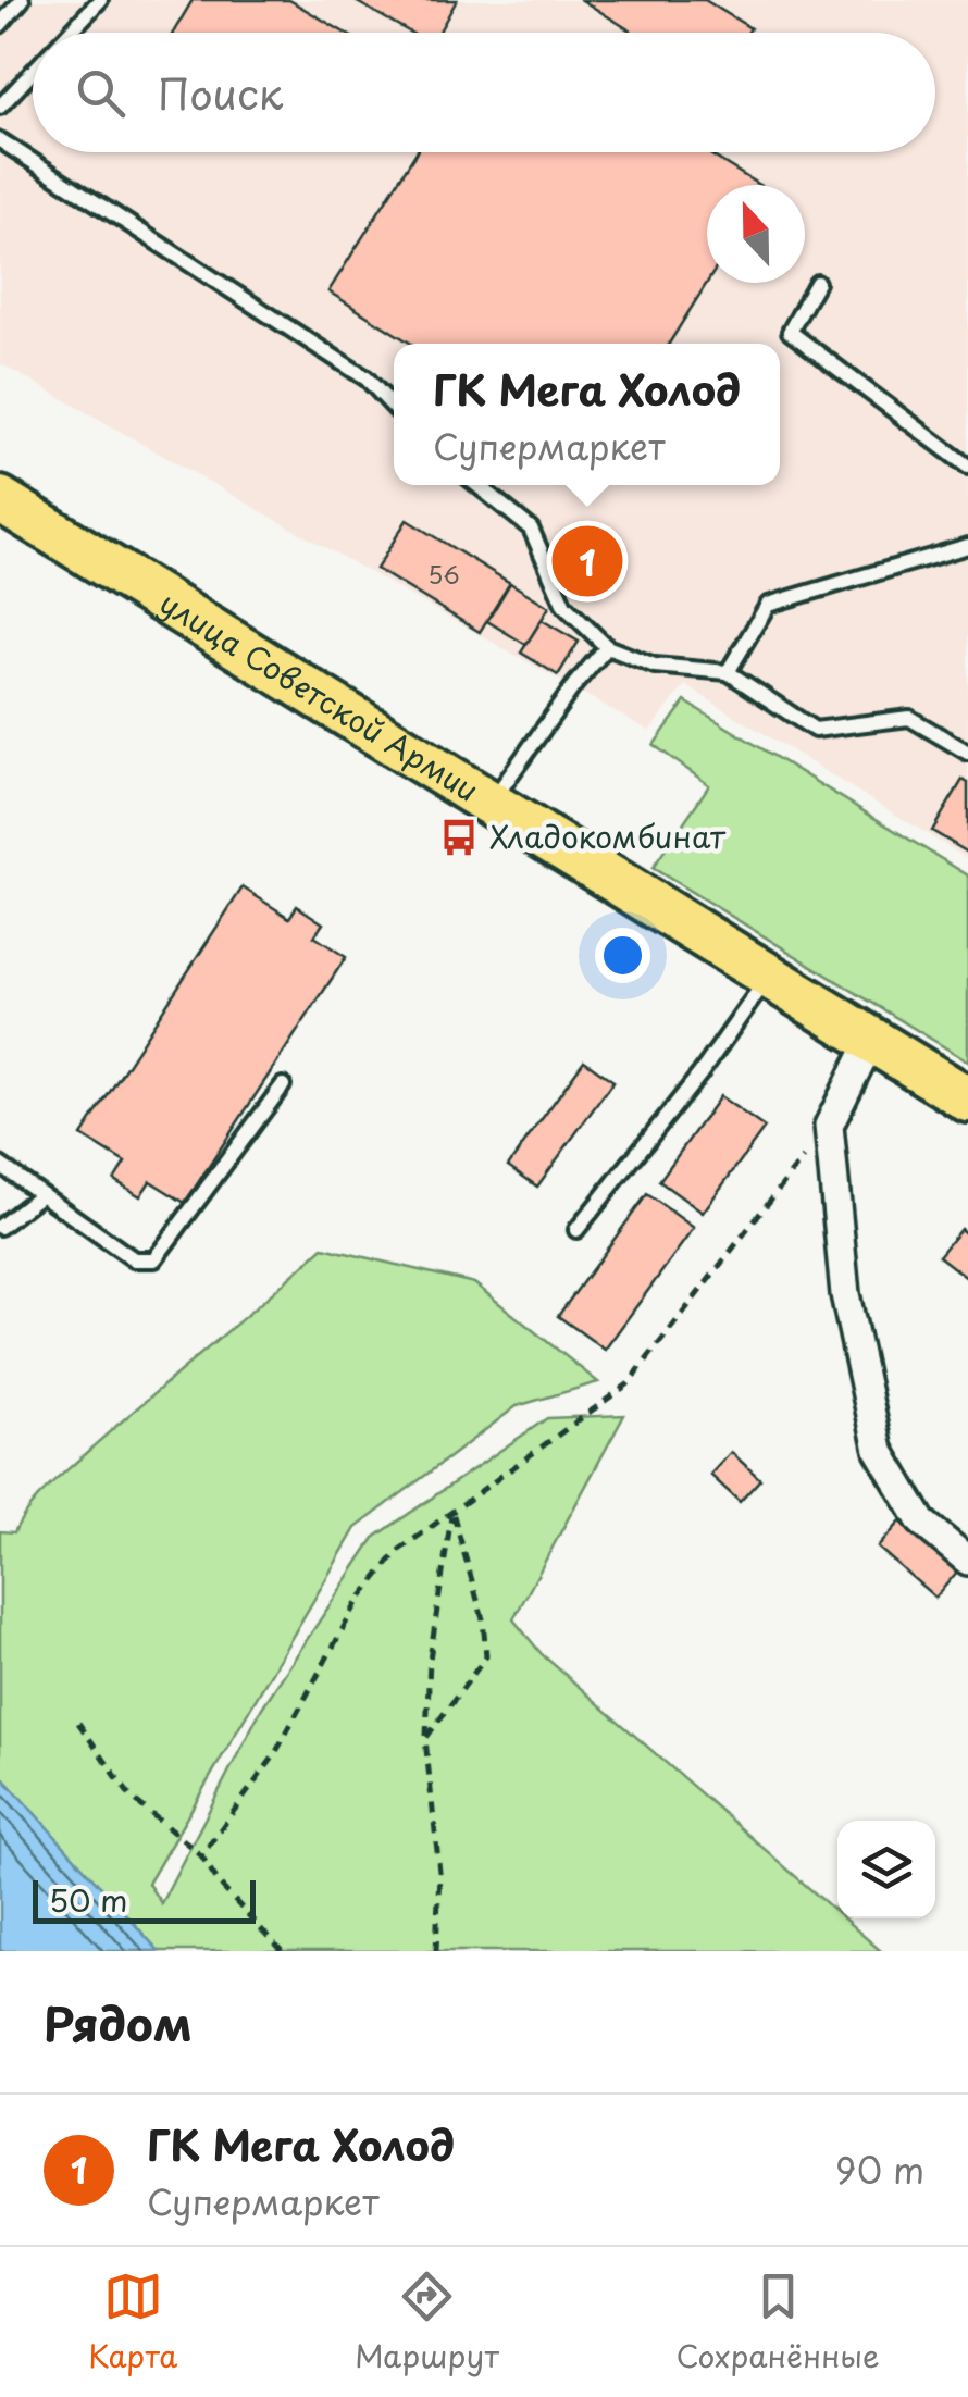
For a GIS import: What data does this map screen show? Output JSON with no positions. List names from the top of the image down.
{
  "streets": {
    "main road": ["улица Советской Армии"]
  },
  "places": {
    "bus stop": ["Хладокомбинат"]
  },
  "house_numbers": ["56"],
  "scale_bar": "50 m",
  "north": "top",
  "page": {
    "search": "Поиск",
    "popup": ["ГК Мега Холод", "Супермаркет"],
    "pins": "1",
    "scale": "50 m",
    "heading": "Рядом",
    "list": [
      {
        "mark": "1",
        "name": "ГК Мега Холод",
        "note": "Супермаркет",
        "value": "90 m"
      }
    ],
    "nav": ["Карта", "Маршрут", "Сохранённые"]
  }
}
